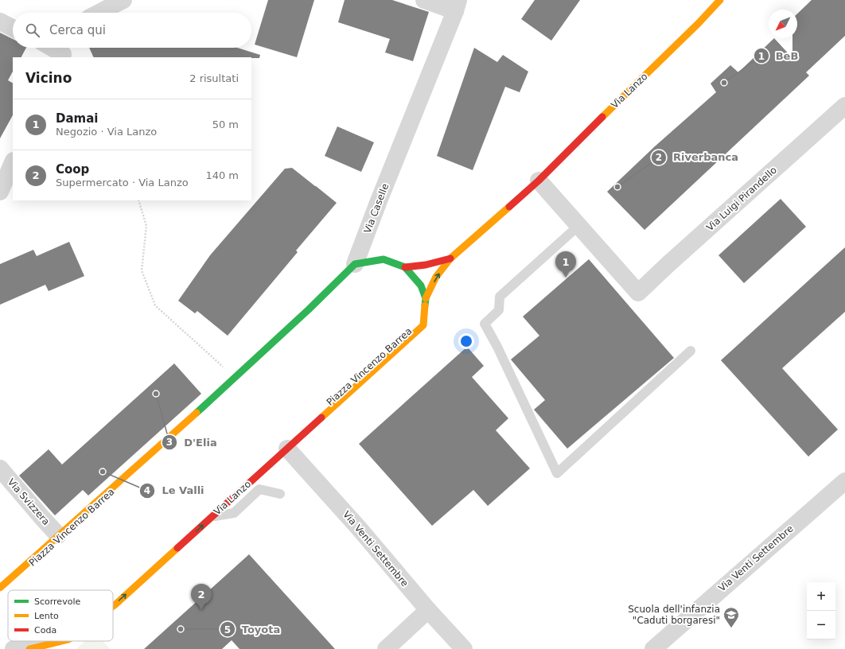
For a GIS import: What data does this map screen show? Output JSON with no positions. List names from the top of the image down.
{
  "streets": {
    "street": [
      "Via Lanzo",
      "Via Luigi Pirandello",
      "Via Caselle",
      "Piazza Vincenzo Barrea",
      "Via Svizzera",
      "Via Venti Settembre"
    ]
  },
  "crossings": [
    ["Via Lanzo", "Via Venti Settembre"]
  ],
  "places": {
    "other": [
      "BeB",
      "Riverbanca",
      "D'Elia",
      "Le Valli",
      "Toyota"
    ],
    "school or university": ["Scuola dell'infanzia \"Caduti borgaresi\""]
  },
  "legend": ["Scorrevole", "Lento", "Coda"],
  "north": "bottom left",
  "page": {
    "search": "Cerca qui",
    "heading": ["Vicino", "2 risultati"],
    "list": [
      {
        "mark": "1",
        "name": "Damai",
        "note": "Negozio · Via Lanzo",
        "value": "50 m"
      },
      {
        "mark": "2",
        "name": "Coop",
        "note": "Supermercato · Via Lanzo",
        "value": "140 m"
      }
    ],
    "pins": ["1", "2"],
    "map_buttons": ["+", "−"]
  }
}
